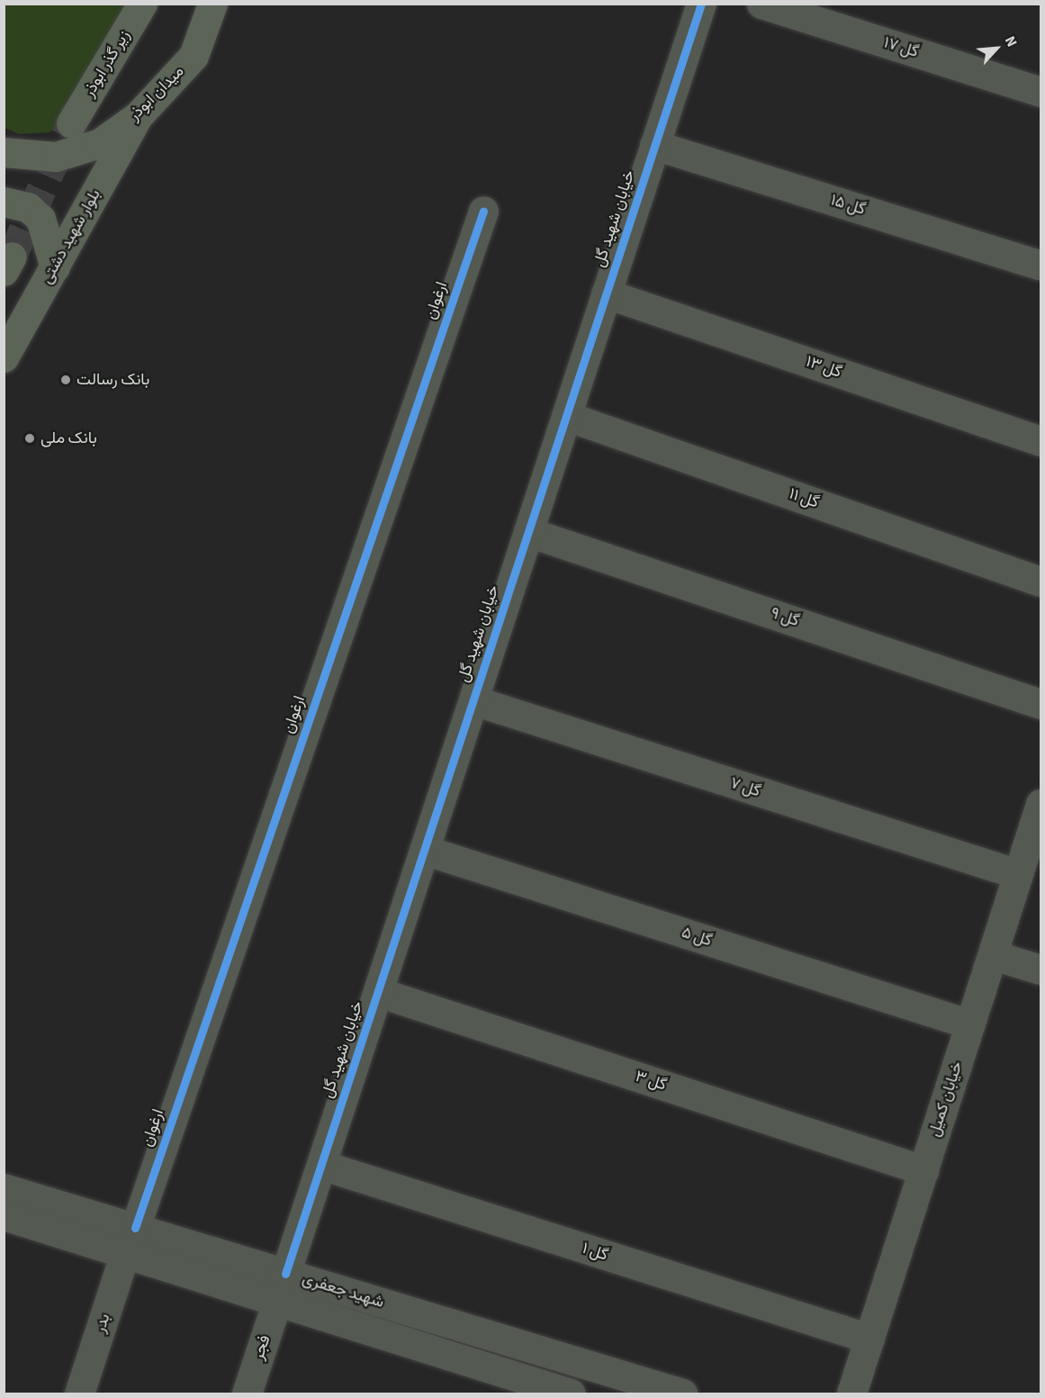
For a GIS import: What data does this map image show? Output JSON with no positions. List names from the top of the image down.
{
  "streets": {
    "main road": ["زیر گذر ابوذر", "میدان ابوذر", "بلوار شهید دشتی"],
    "street": [
      "گل ۱۷",
      "گل ۱۵",
      "خیابان شهید گل",
      "ارغوان",
      "گل ۱۳",
      "گل ۱۱",
      "گل ۹",
      "گل ۷",
      "گل ۵",
      "گل ۳",
      "خیابان کمیل",
      "گل ۱",
      "شهید جعفری",
      "بدر",
      "فجر"
    ]
  },
  "crossings": [
    ["میدان ابوذر", "بلوار شهید دشتی"],
    ["گل ۱۵", "خیابان شهید گل"],
    ["خیابان شهید گل", "گل ۱۳"],
    ["خیابان شهید گل", "گل ۱۱"],
    ["خیابان شهید گل", "گل ۹"],
    ["خیابان شهید گل", "گل ۷"],
    ["خیابان شهید گل", "گل ۵"],
    ["خیابان شهید گل", "گل ۳"],
    ["خیابان شهید گل", "گل ۱"],
    ["خیابان شهید گل", "شهید جعفری"],
    ["ارغوان", "شهید جعفری"],
    ["ارغوان", "بدر"],
    ["گل ۷", "خیابان کمیل"],
    ["گل ۵", "خیابان کمیل"],
    ["گل ۳", "خیابان کمیل"],
    ["خیابان کمیل", "گل ۱"],
    ["شهید جعفری", "بدر"],
    ["شهید جعفری", "فجر"]
  ],
  "places": ["بانک رسالت", "بانک ملی"],
  "north": "top right"
}
